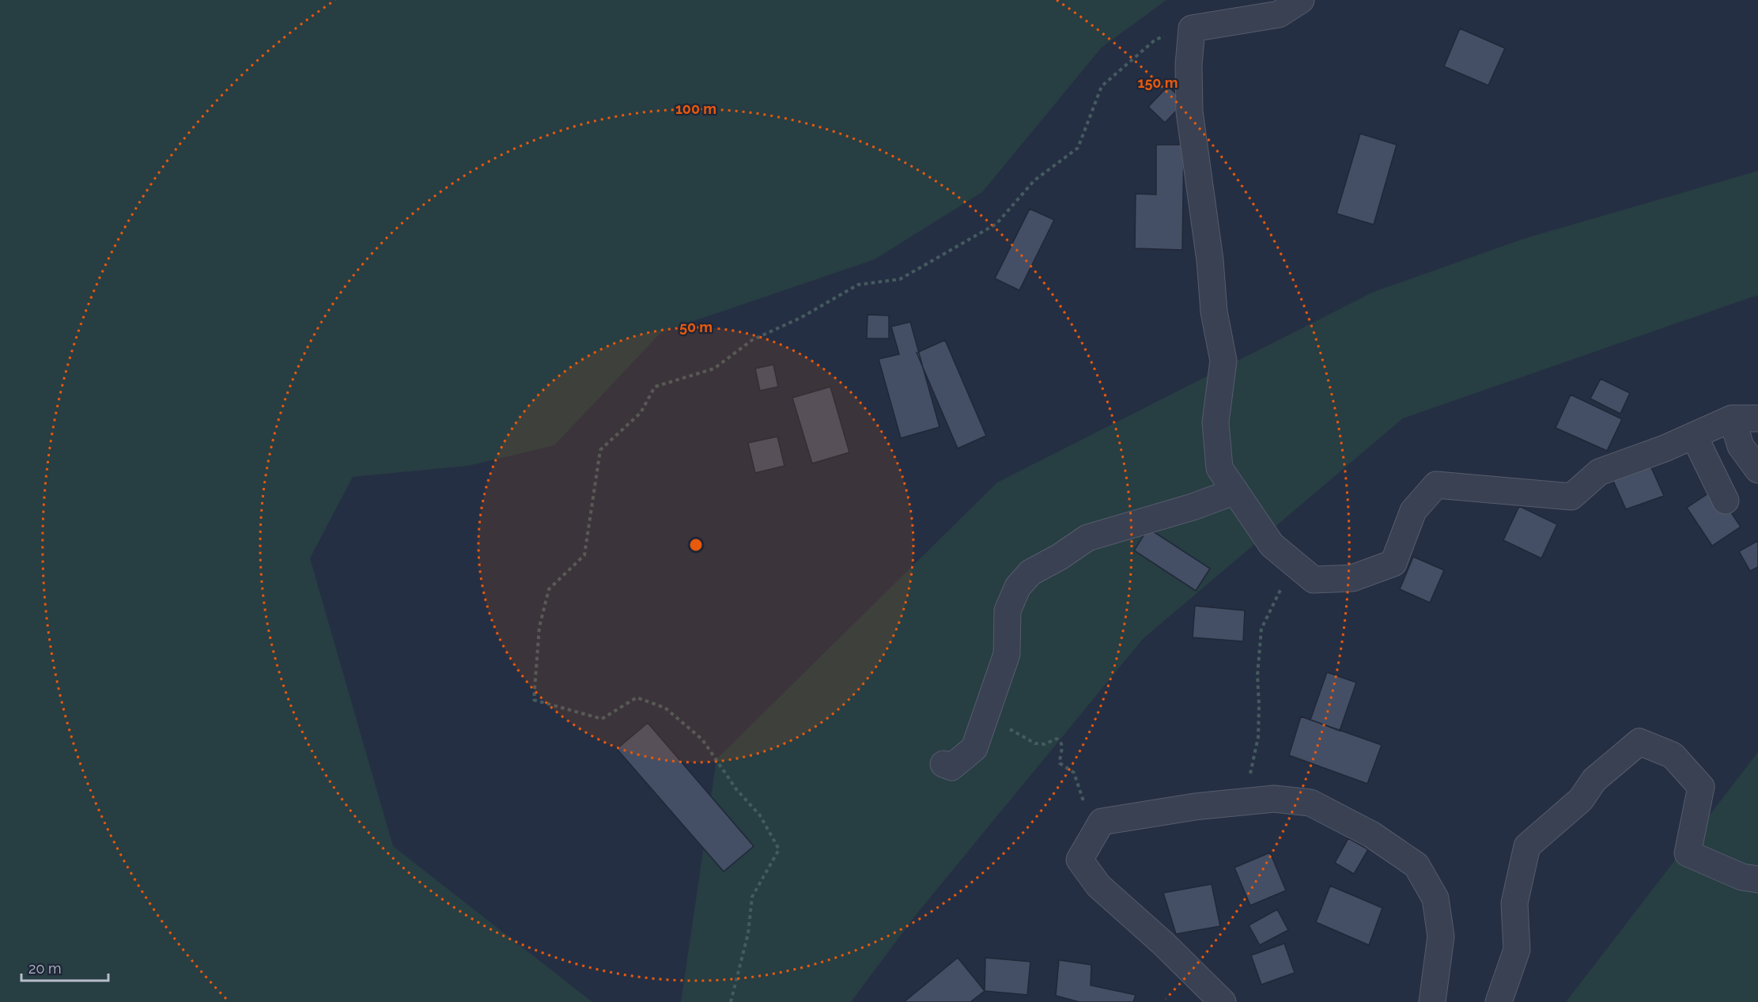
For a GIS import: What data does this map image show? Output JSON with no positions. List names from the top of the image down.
{
  "scale_bar": "20 m",
  "rings": ["150 m", "100 m", "50 m"]
}
